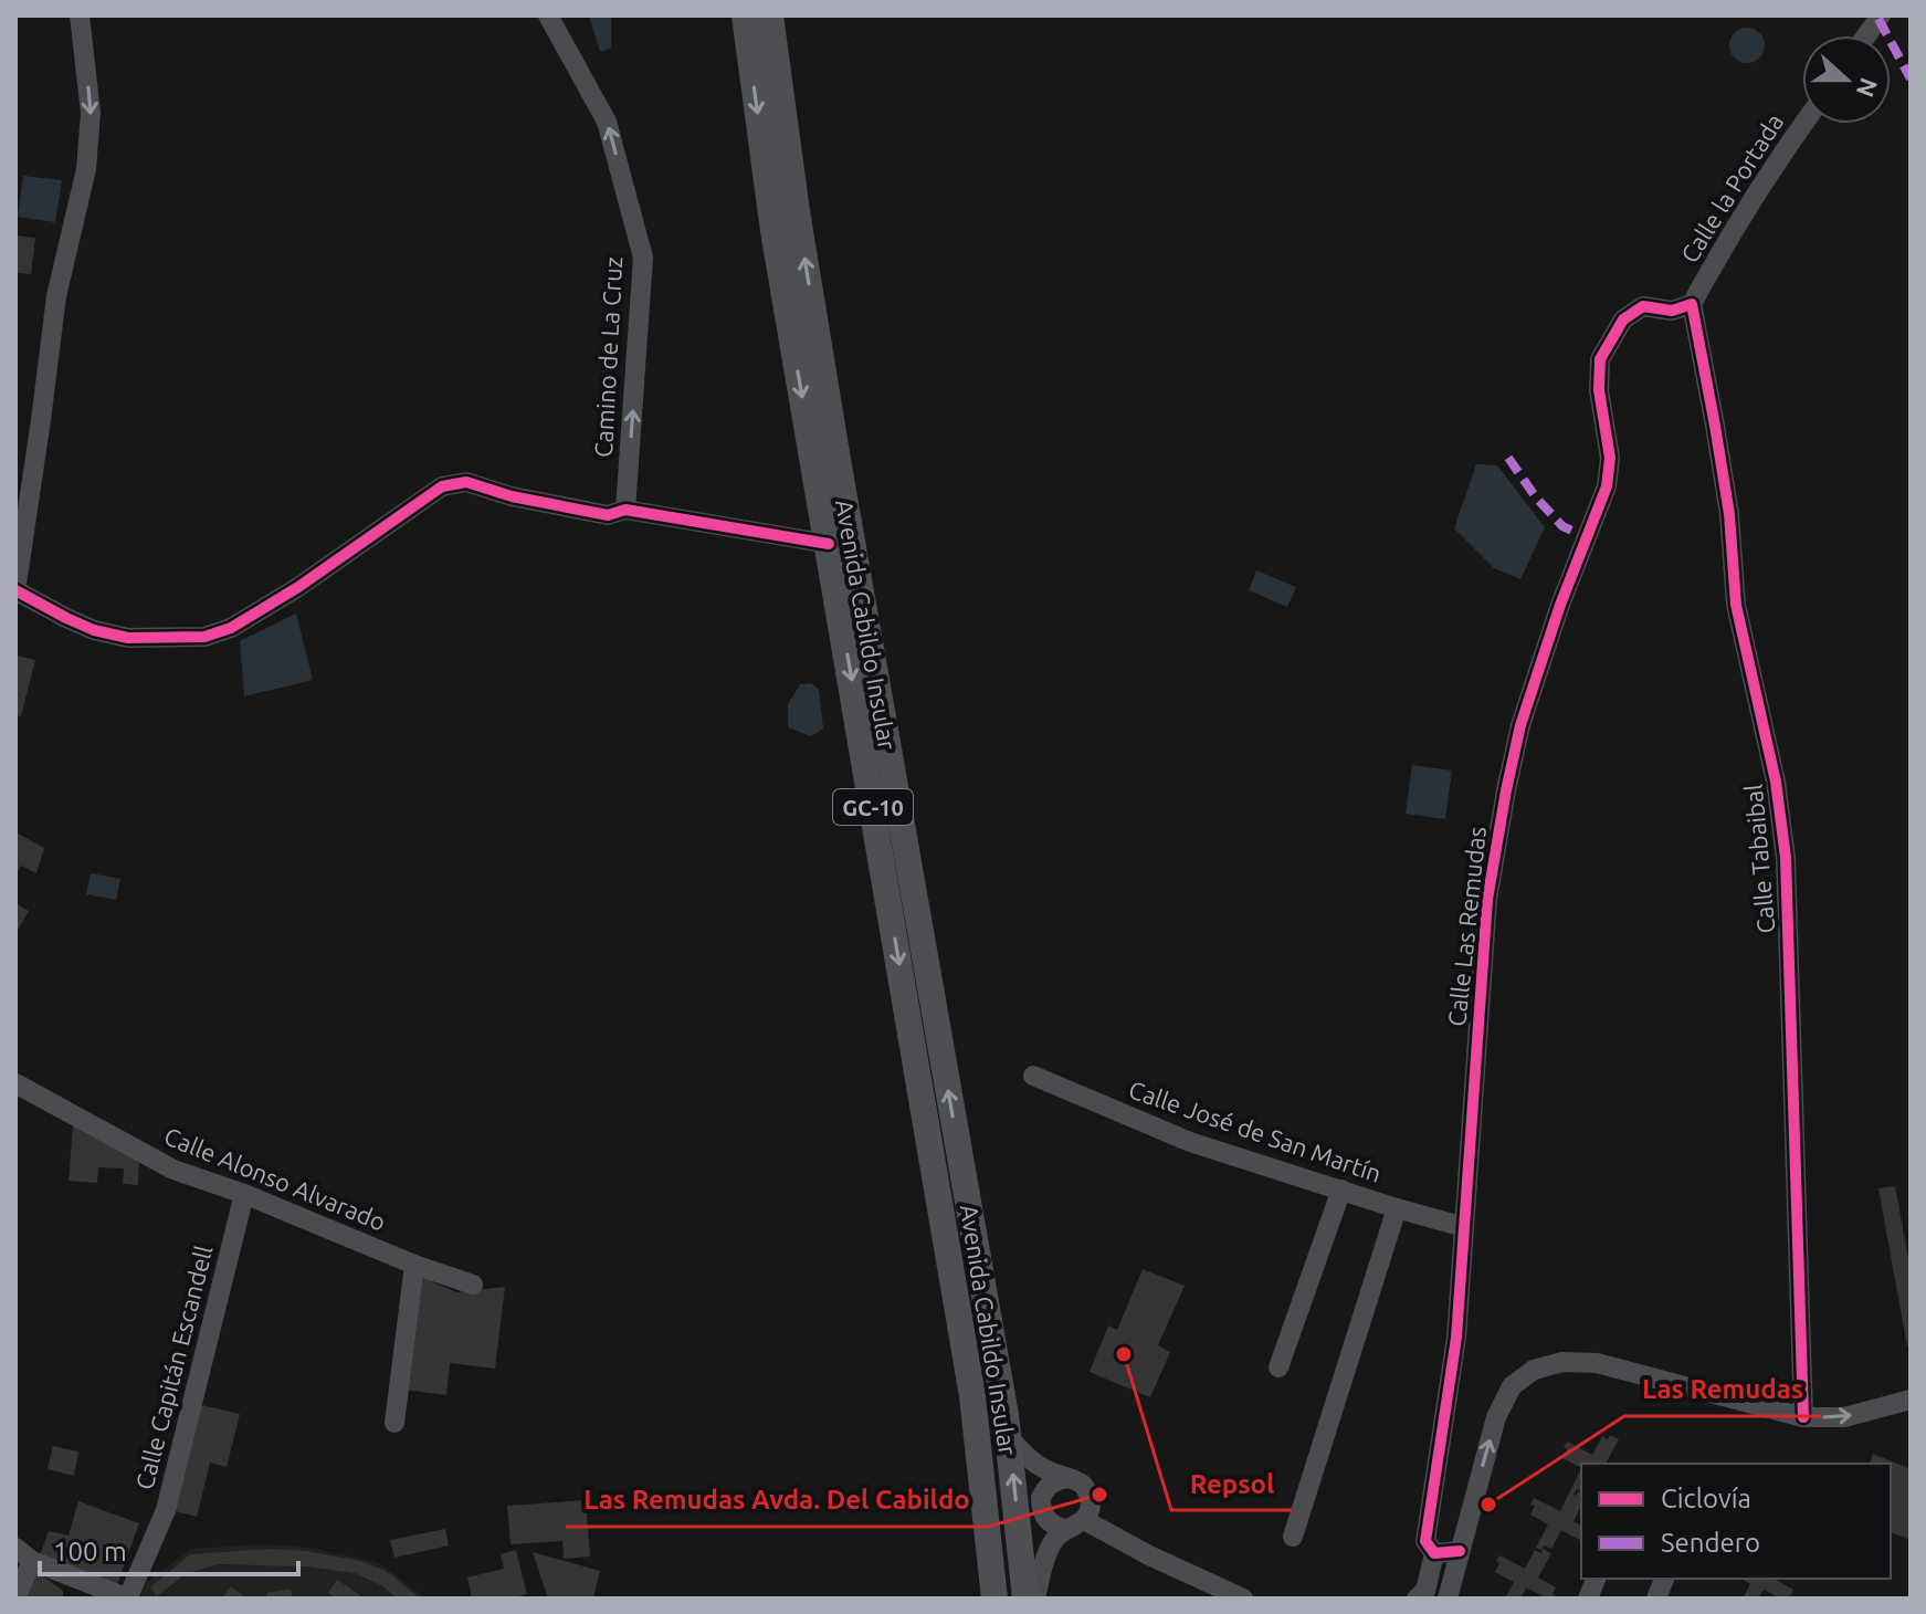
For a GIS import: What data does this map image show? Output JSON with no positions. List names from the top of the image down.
{
  "streets": {
    "main road": ["Avenida Cabildo Insular", "GC-10"],
    "street": [
      "Calle la Portada",
      "Camino de La Cruz",
      "Calle Tabaibal",
      "Calle Las Remudas",
      "Calle José de San Martín",
      "Calle Alonso Alvarado",
      "Calle Capitán Escandell"
    ]
  },
  "crossings": [
    ["Calle la Portada", "Calle Tabaibal"],
    ["Calle la Portada", "Calle Las Remudas"],
    ["Calle Tabaibal", "Calle Las Remudas"],
    ["Calle Las Remudas", "Calle José de San Martín"],
    ["Calle Alonso Alvarado", "Calle Capitán Escandell"]
  ],
  "one_way": ["Camino de La Cruz"],
  "places": ["Repsol", "Las Remudas Avda. Del Cabildo", "Las Remudas"],
  "legend": ["Ciclovía", "Sendero"],
  "scale_bar": "100 m",
  "north": "right"
}
